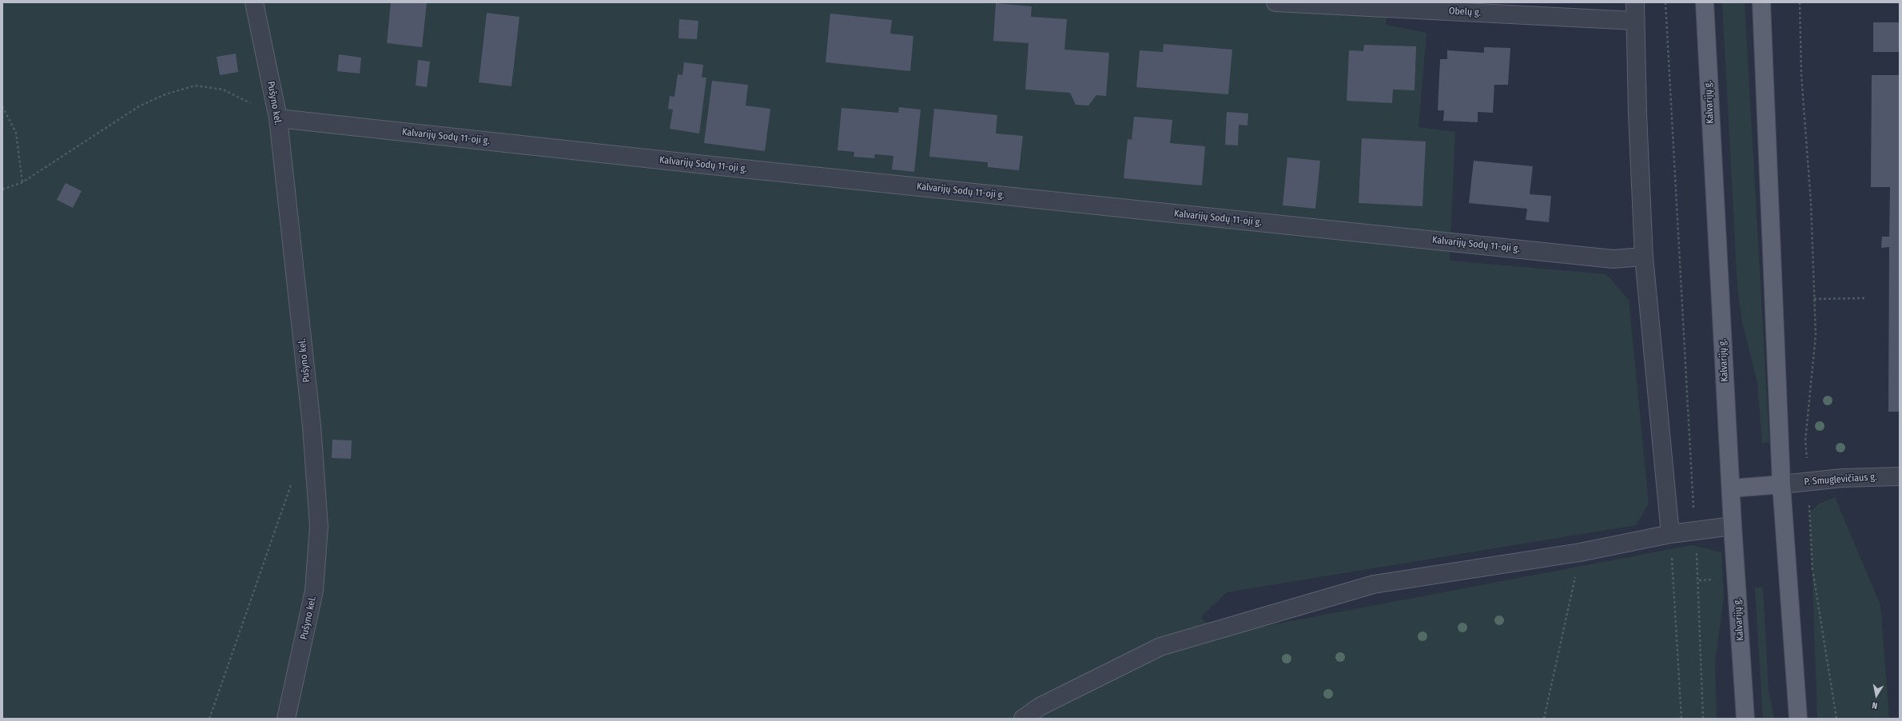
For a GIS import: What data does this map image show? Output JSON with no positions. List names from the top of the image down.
{
  "streets": {
    "main road": ["Kalvarijų g."],
    "street": [
      "Obelų g.",
      "Pušyno kel.",
      "Kalvarijų Sodų 11-oji g.",
      "P. Smuglevičiaus g."
    ]
  },
  "crossings": [
    ["Pušyno kel.", "Kalvarijų Sodų 11-oji g."]
  ],
  "north": "bottom"
}
